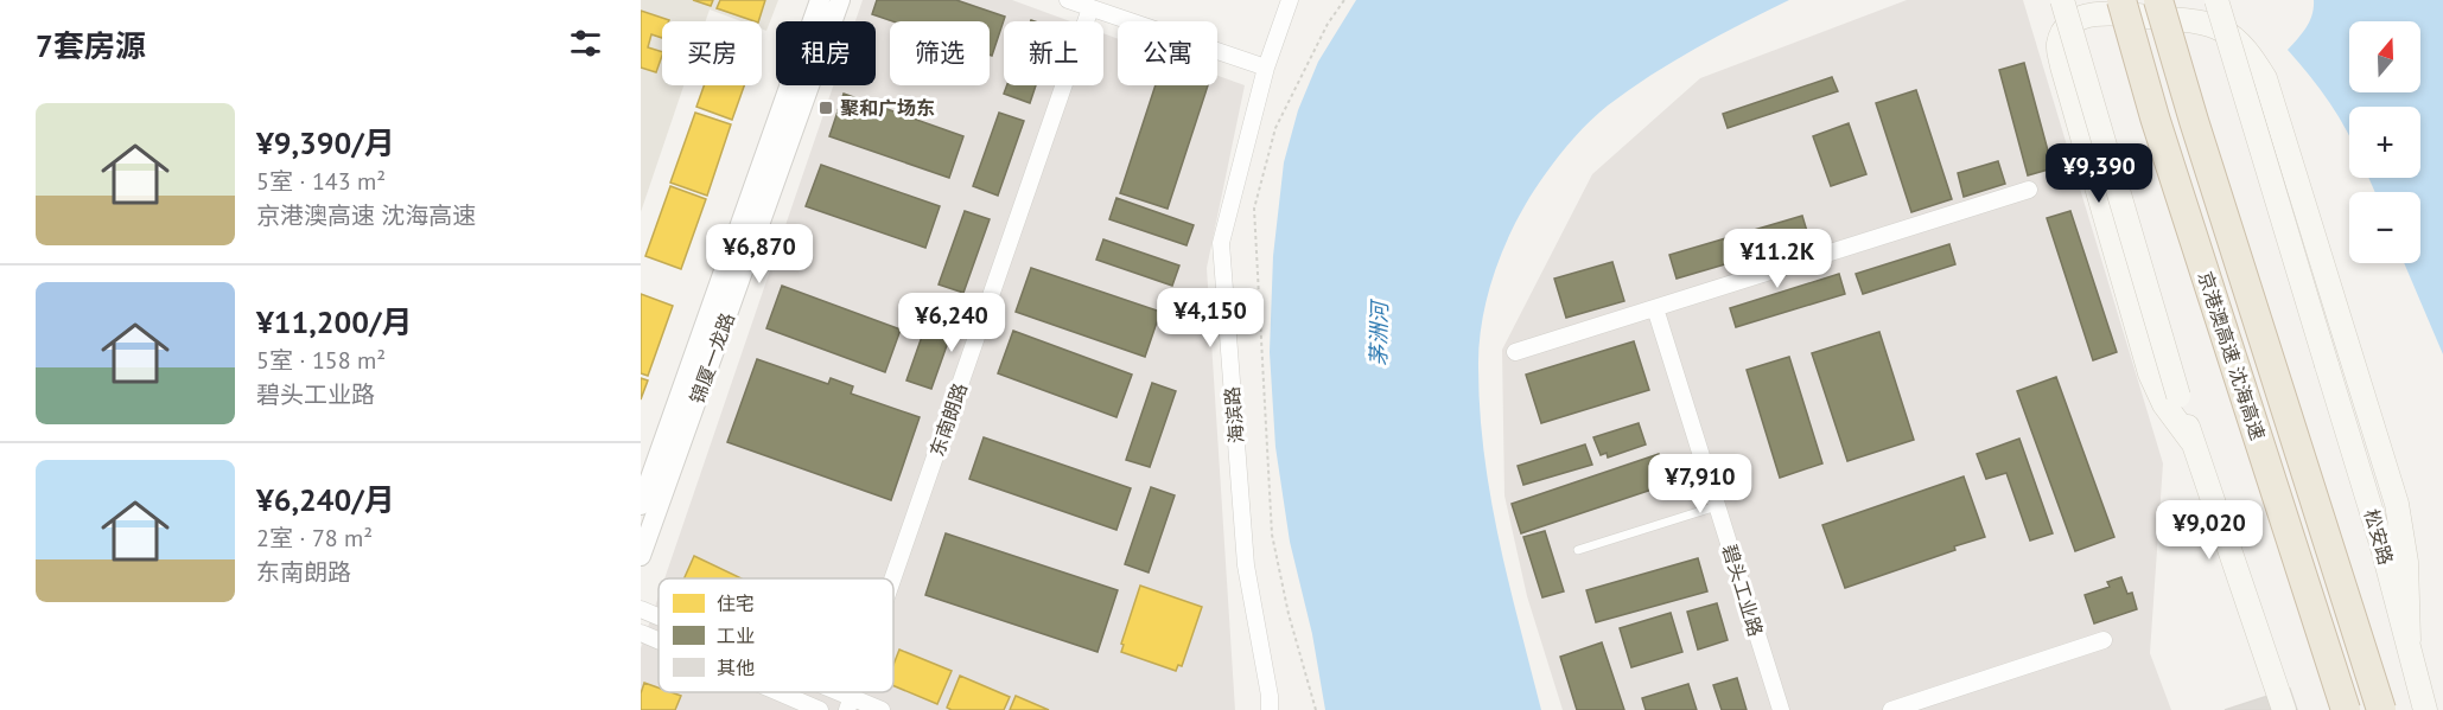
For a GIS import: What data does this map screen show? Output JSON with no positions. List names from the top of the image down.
{
  "streets": {
    "highway": ["京港澳高速 沈海高速"],
    "main road": ["松安路"],
    "street": [
      "锦厦一龙路",
      "海滨路",
      "东南朗路",
      "碧头工业路"
    ]
  },
  "water": ["茅洲河"],
  "places": {
    "transit": ["聚和广场东"]
  },
  "legend": ["住宅", "工业", "其他"],
  "north": "top",
  "page": {
    "heading": "7套房源",
    "map_buttons": ["+", "−"],
    "chip": [
      "买房",
      "租房",
      "筛选",
      "新上",
      "公寓"
    ],
    "list": [
      {
        "name": "¥9,390/月",
        "note": "5室 · 143 m² · 京港澳高速 沈海高速"
      },
      {
        "name": "¥11,200/月",
        "note": "5室 · 158 m² · 碧头工业路"
      },
      {
        "name": "¥6,240/月",
        "note": "2室 · 78 m² · 东南朗路"
      }
    ],
    "price": [
      "¥9,390",
      "¥6,870",
      "¥11.2K",
      "¥4,150",
      "¥6,240",
      "¥7,910",
      "¥9,020"
    ]
  }
}
